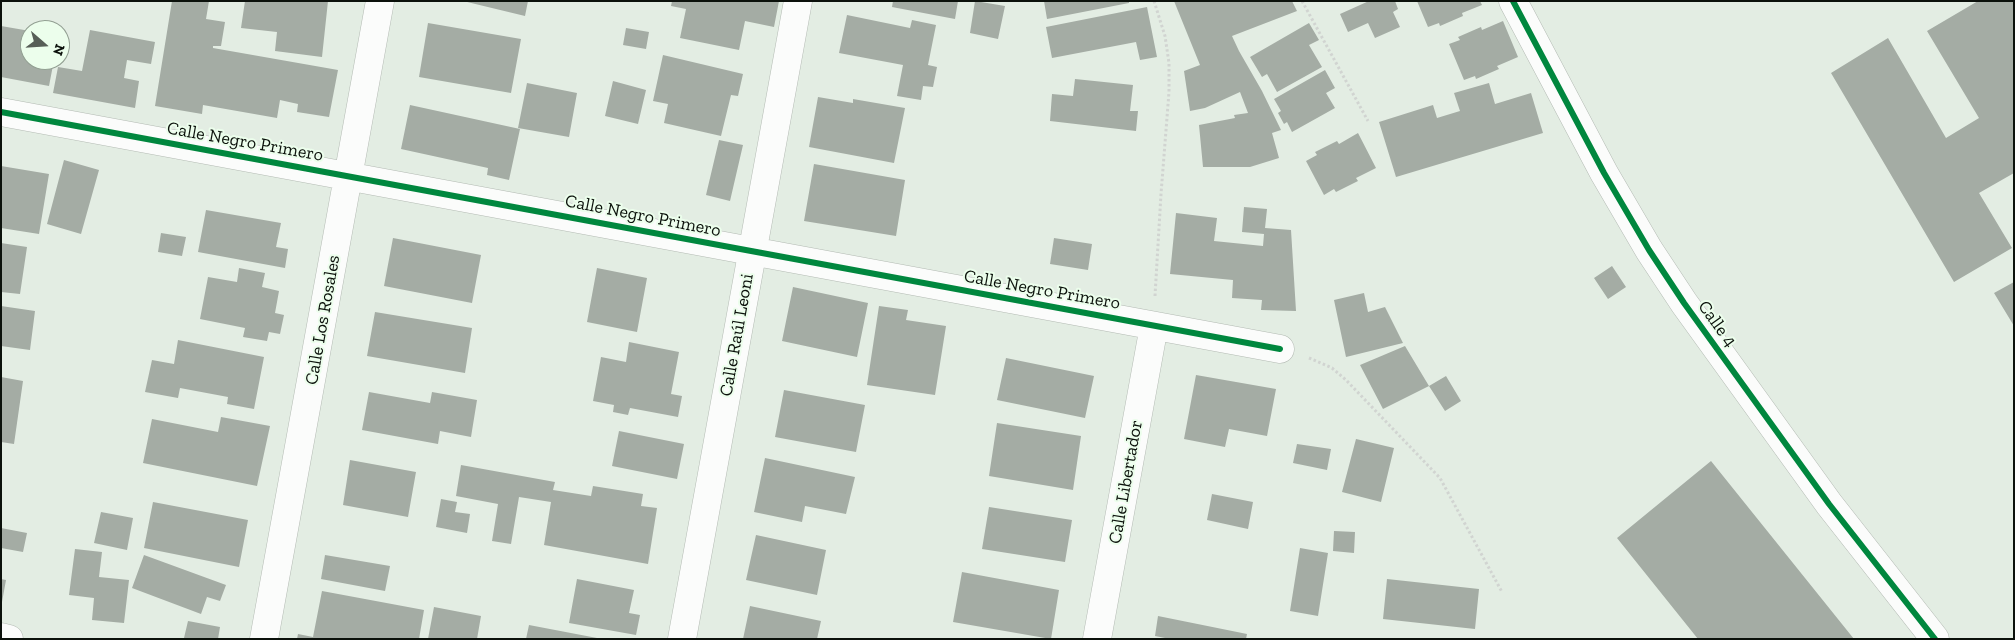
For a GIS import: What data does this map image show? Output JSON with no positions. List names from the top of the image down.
{
  "streets": {
    "street": [
      "Calle Negro Primero",
      "Calle Los Rosales",
      "Calle 4",
      "Calle Raúl Leoni",
      "Calle Libertador"
    ]
  },
  "crossings": [
    ["Calle Negro Primero", "Calle Los Rosales"],
    ["Calle Negro Primero", "Calle Raúl Leoni"],
    ["Calle Negro Primero", "Calle Libertador"]
  ],
  "north": "right"
}
